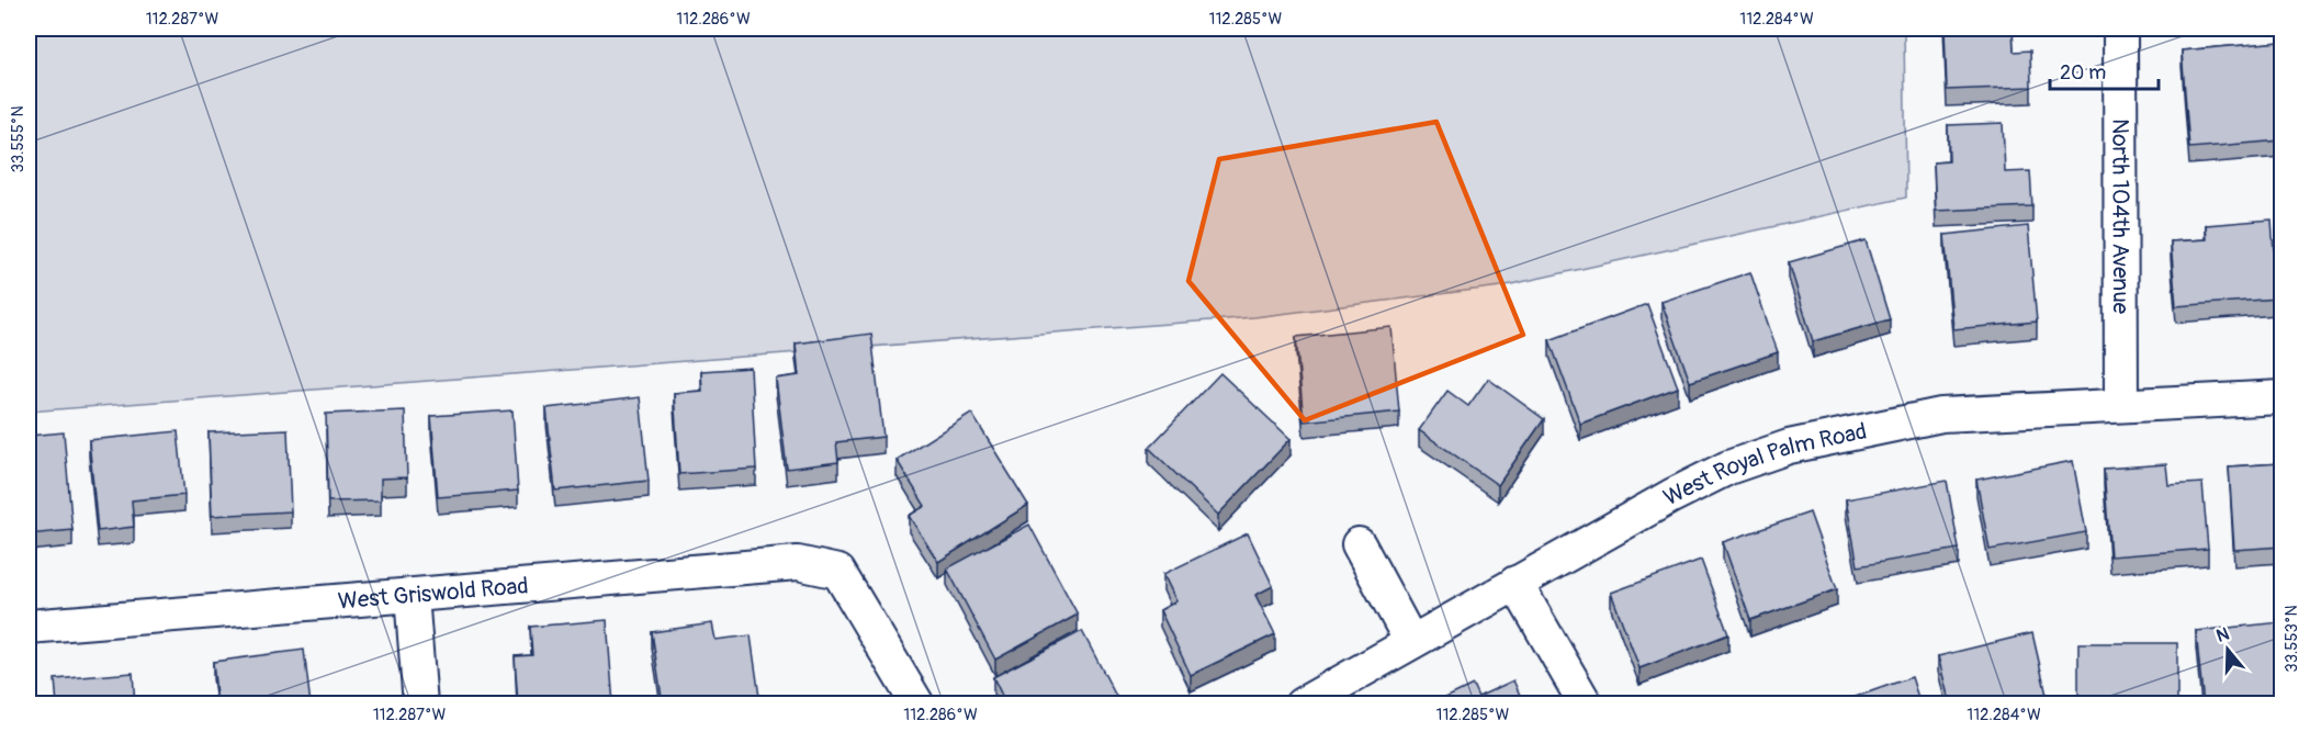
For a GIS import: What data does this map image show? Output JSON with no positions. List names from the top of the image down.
{
  "streets": {
    "street": ["North 104th Avenue", "West Royal Palm Road", "West Griswold Road"]
  },
  "crossings": [
    ["North 104th Avenue", "West Royal Palm Road"]
  ],
  "scale_bar": "20 m",
  "north": "top",
  "coordinates": [
    "112.287°W",
    "112.286°W",
    "112.285°W",
    "112.284°W",
    "33.555°N",
    "33.553°N"
  ]
}
